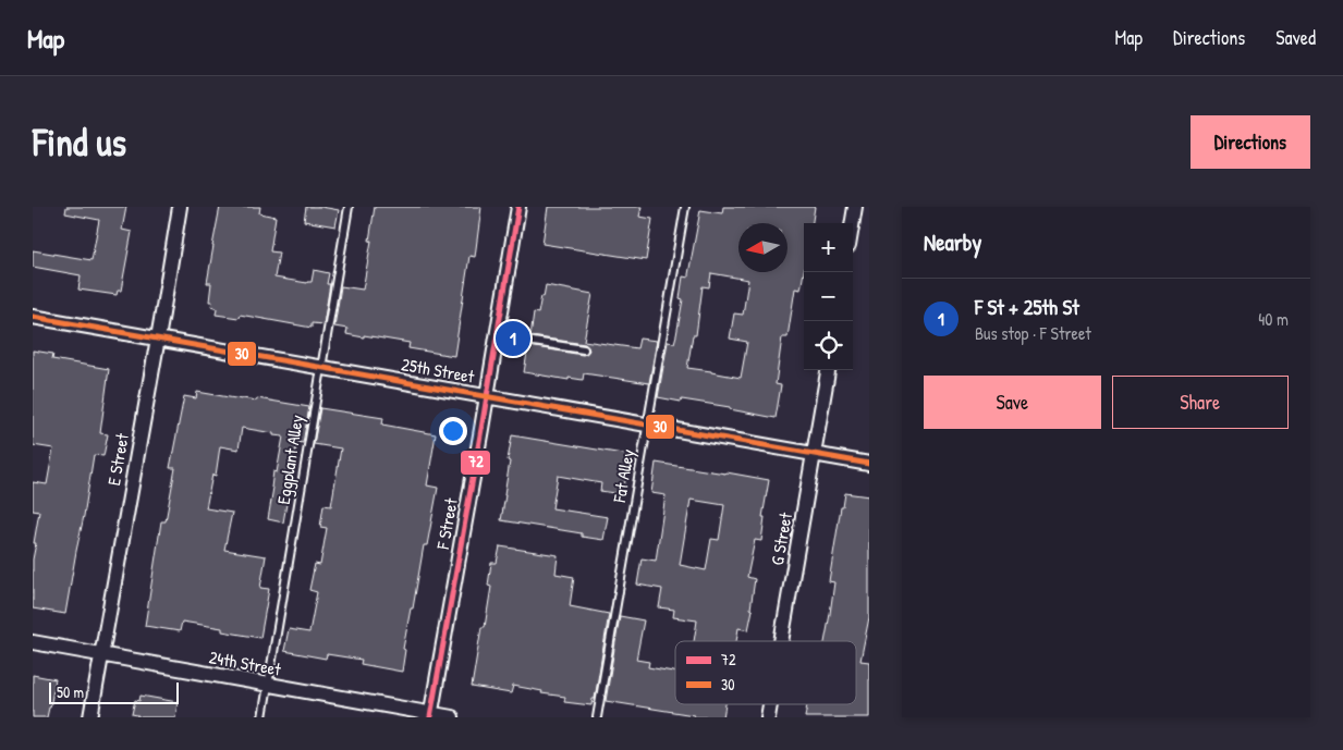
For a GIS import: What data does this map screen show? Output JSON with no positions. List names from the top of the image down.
{
  "streets": {
    "street": [
      "25th Street",
      "E Street",
      "F Street",
      "G Street",
      "24th Street"
    ],
    "lane": ["Eggplant Alley", "Fat Alley"]
  },
  "crossings": [
    ["25th Street", "E Street"],
    ["25th Street", "Eggplant Alley"],
    ["25th Street", "Fat Alley"],
    ["25th Street", "F Street"],
    ["25th Street", "G Street"],
    ["E Street", "24th Street"],
    ["Eggplant Alley", "24th Street"],
    ["F Street", "24th Street"]
  ],
  "lines": ["transit line 72", "transit line 30"],
  "legend": ["72", "30"],
  "scale_bar": "50 m",
  "north": "left",
  "page": {
    "header": "Map",
    "nav": ["Map", "Directions", "Saved"],
    "buttons": [
      "Directions",
      ["Save", "Share"]
    ],
    "title": "Find us",
    "heading": "Nearby",
    "map_buttons": ["+", "−"],
    "list": [
      {
        "mark": "1",
        "name": "F St + 25th St",
        "note": "Bus stop · F Street",
        "value": "40 m"
      }
    ],
    "pins": "1",
    "scale": "50 m"
  }
}
